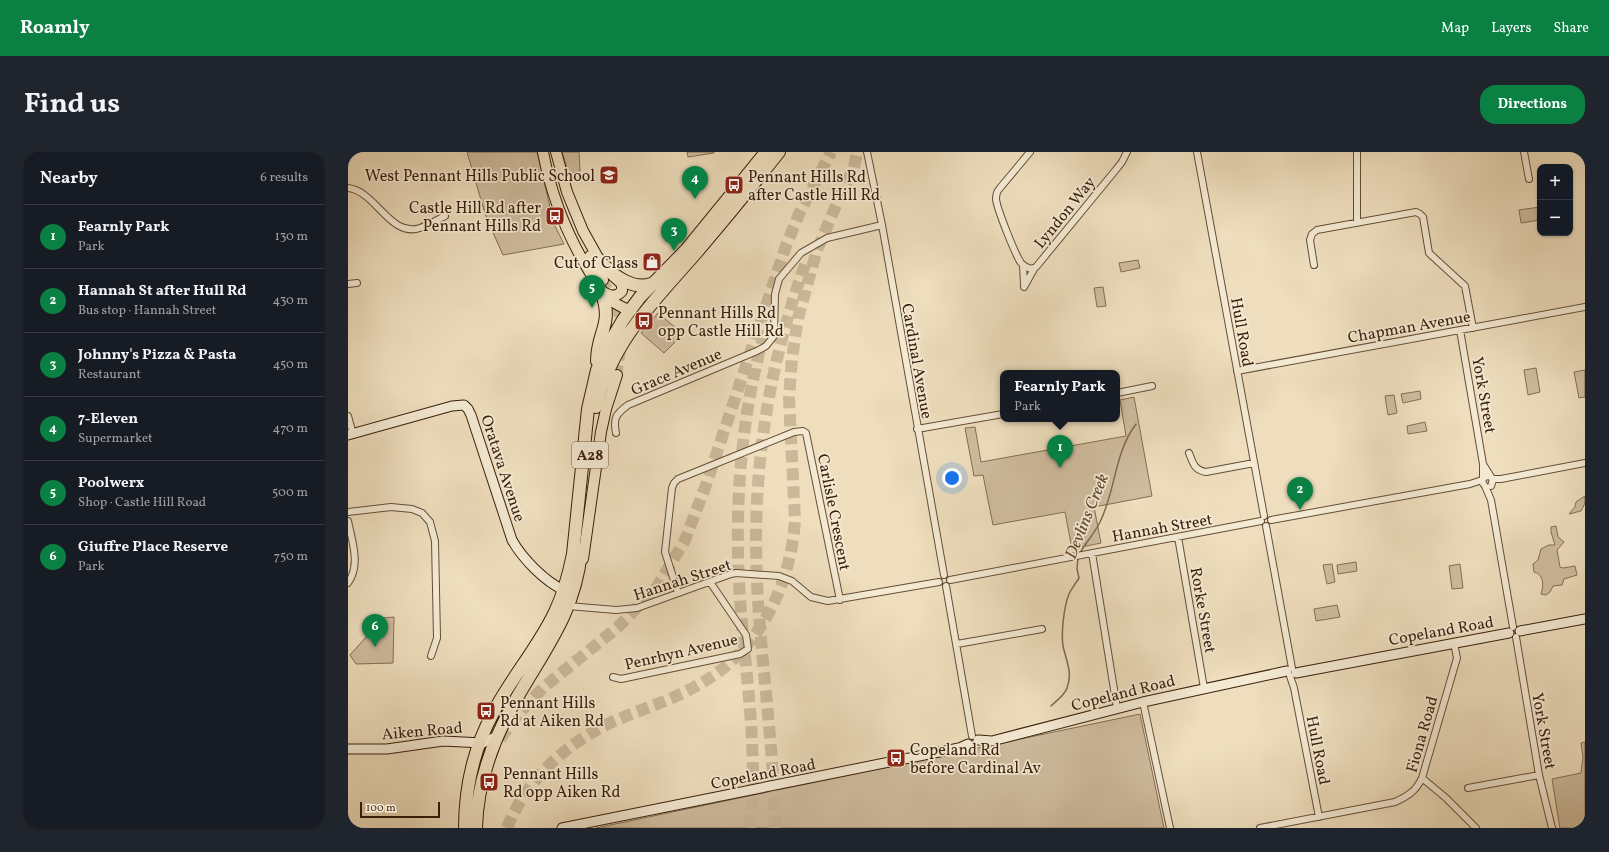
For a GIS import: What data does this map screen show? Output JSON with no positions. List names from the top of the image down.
{
  "streets": {
    "highway": ["A28"],
    "main road": ["Oratava Avenue", "Copeland Road", "Aiken Road"],
    "street": [
      "Lyndon Way",
      "Chapman Avenue",
      "Hull Road",
      "Cardinal Avenue",
      "Grace Avenue",
      "York Street",
      "Carlisle Crescent",
      "Hannah Street",
      "Rorke Street",
      "Penrhyn Avenue",
      "Fiona Road"
    ]
  },
  "crossings": [
    ["Chapman Avenue", "Hull Road"],
    ["Chapman Avenue", "York Street"],
    ["Hull Road", "Hannah Street"],
    ["Hull Road", "Copeland Road"],
    ["Hull Road", "Fiona Road"],
    ["Cardinal Avenue", "Grace Avenue"],
    ["Cardinal Avenue", "Hannah Street"],
    ["York Street", "Copeland Road"],
    ["A28", "Oratava Avenue"],
    ["A28", "Hannah Street"],
    ["A28", "Aiken Road"],
    ["Carlisle Crescent", "Hannah Street"],
    ["Hannah Street", "Rorke Street"],
    ["Hannah Street", "Penrhyn Avenue"],
    ["Rorke Street", "Copeland Road"],
    ["Copeland Road", "Fiona Road"]
  ],
  "water": ["Devlins Creek"],
  "places": {
    "school or university": ["West Pennant Hills Public School"],
    "bus stop": [
      "Pennant Hills Rd after Castle Hill Rd",
      "Castle Hill Rd after Pennant Hills Rd",
      "Pennant Hills Rd opp Castle Hill Rd",
      "Pennant Hills Rd at Aiken Rd",
      "Copeland Rd before Cardinal Av",
      "Pennant Hills Rd opp Aiken Rd"
    ],
    "shop": ["Cut of Class"]
  },
  "scale_bar": "100 m",
  "page": {
    "header": "Roamly",
    "nav": ["Map", "Layers", "Share"],
    "title": "Find us",
    "buttons": "Directions",
    "heading": ["Nearby", "6 results"],
    "map_buttons": ["+", "−"],
    "pins": [
      "4",
      "3",
      "5",
      "1",
      "2",
      "6"
    ],
    "list": [
      {
        "mark": "1",
        "name": "Fearnly Park",
        "note": "Park",
        "value": "130 m"
      },
      {
        "mark": "2",
        "name": "Hannah St after Hull Rd",
        "note": "Bus stop · Hannah Street",
        "value": "430 m"
      },
      {
        "mark": "3",
        "name": "Johnny's Pizza & Pasta",
        "note": "Restaurant",
        "value": "450 m"
      },
      {
        "mark": "4",
        "name": "7-Eleven",
        "note": "Supermarket",
        "value": "470 m"
      },
      {
        "mark": "5",
        "name": "Poolwerx",
        "note": "Shop · Castle Hill Road",
        "value": "500 m"
      },
      {
        "mark": "6",
        "name": "Giuffre Place Reserve",
        "note": "Park",
        "value": "750 m"
      }
    ],
    "popup": ["Fearnly Park", "Park"],
    "scale": "100 m"
  }
}
